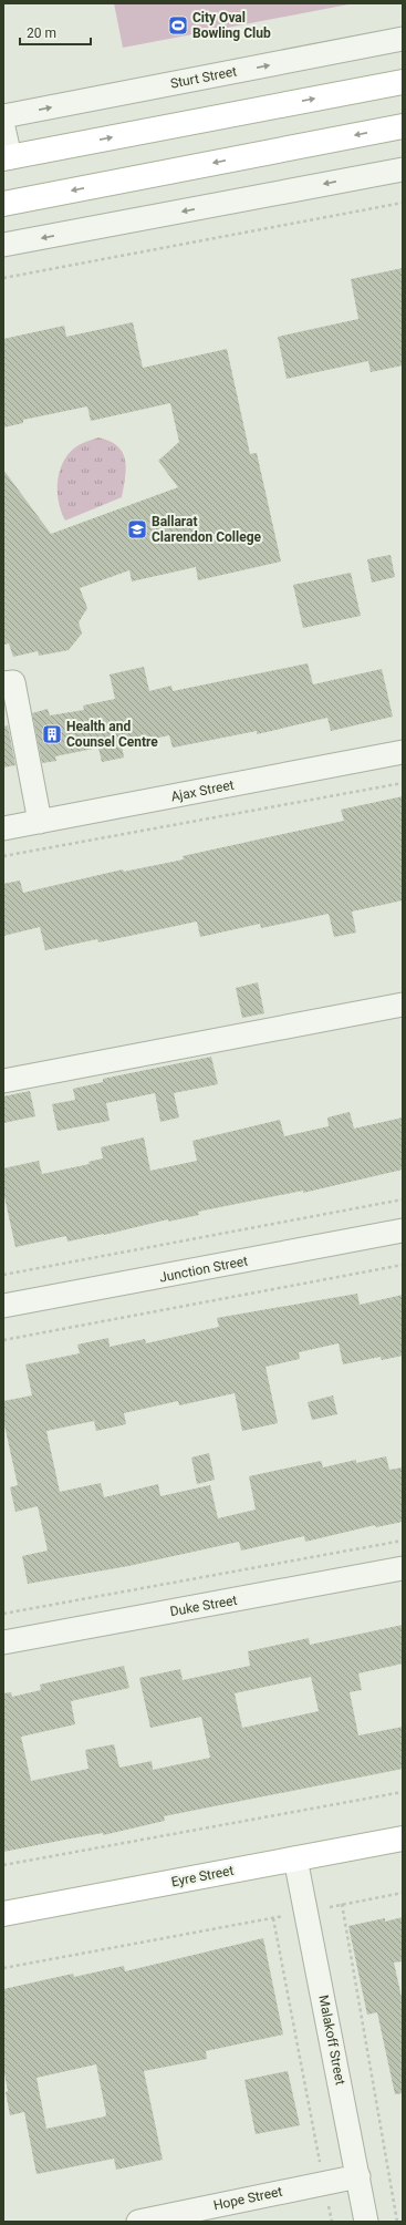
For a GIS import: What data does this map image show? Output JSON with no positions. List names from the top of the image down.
{
  "streets": {
    "main road": ["Eyre Street"],
    "street": [
      "Sturt Street",
      "Ajax Street",
      "Junction Street",
      "Duke Street",
      "Malakoff Street",
      "Hope Street"
    ]
  },
  "crossings": [
    ["Eyre Street", "Malakoff Street"],
    ["Malakoff Street", "Hope Street"]
  ],
  "places": {
    "sports": ["City Oval Bowling Club"],
    "school or university": ["Ballarat Clarendon College"],
    "building": ["Health and Counsel Centre"]
  },
  "scale_bar": "20 m"
}
